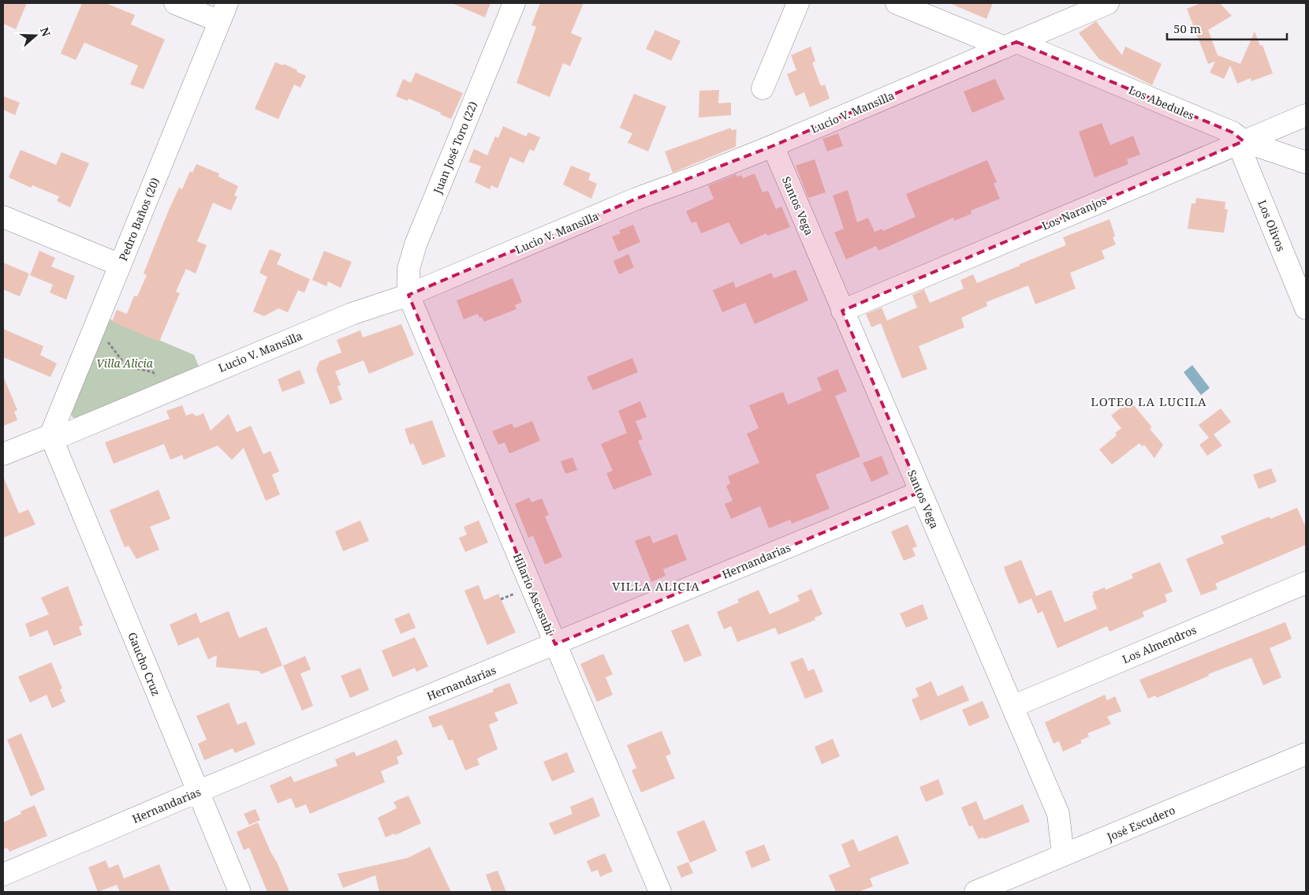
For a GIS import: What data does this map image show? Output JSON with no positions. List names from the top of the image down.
{
  "streets": {
    "street": [
      "Los Abedules",
      "Lucio V. Mansilla",
      "Juan José Toro (22)",
      "Santos Vega",
      "Los Naranjos",
      "Pedro Baños (20)",
      "Los Olivos",
      "Hernandarias",
      "Hilario Ascasubi",
      "Los Almendros",
      "Gaucho Cruz",
      "José Escudero"
    ]
  },
  "crossings": [
    ["Los Abedules", "Lucio V. Mansilla"],
    ["Los Abedules", "Los Naranjos"],
    ["Los Abedules", "Los Olivos"],
    ["Lucio V. Mansilla", "Juan José Toro (22)"],
    ["Lucio V. Mansilla", "Santos Vega"],
    ["Lucio V. Mansilla", "Pedro Baños (20)"],
    ["Lucio V. Mansilla", "Hilario Ascasubi"],
    ["Lucio V. Mansilla", "Gaucho Cruz"],
    ["Juan José Toro (22)", "Hilario Ascasubi"],
    ["Santos Vega", "Los Naranjos"],
    ["Santos Vega", "Hernandarias"],
    ["Santos Vega", "Los Almendros"],
    ["Santos Vega", "José Escudero"],
    ["Los Naranjos", "Los Olivos"],
    ["Pedro Baños (20)", "Gaucho Cruz"],
    ["Hernandarias", "Hilario Ascasubi"],
    ["Hernandarias", "Gaucho Cruz"]
  ],
  "districts": ["LOTEO LA LUCILA", "VILLA ALICIA"],
  "parks": ["Villa Alicia"],
  "scale_bar": "50 m",
  "north": "right"
}
